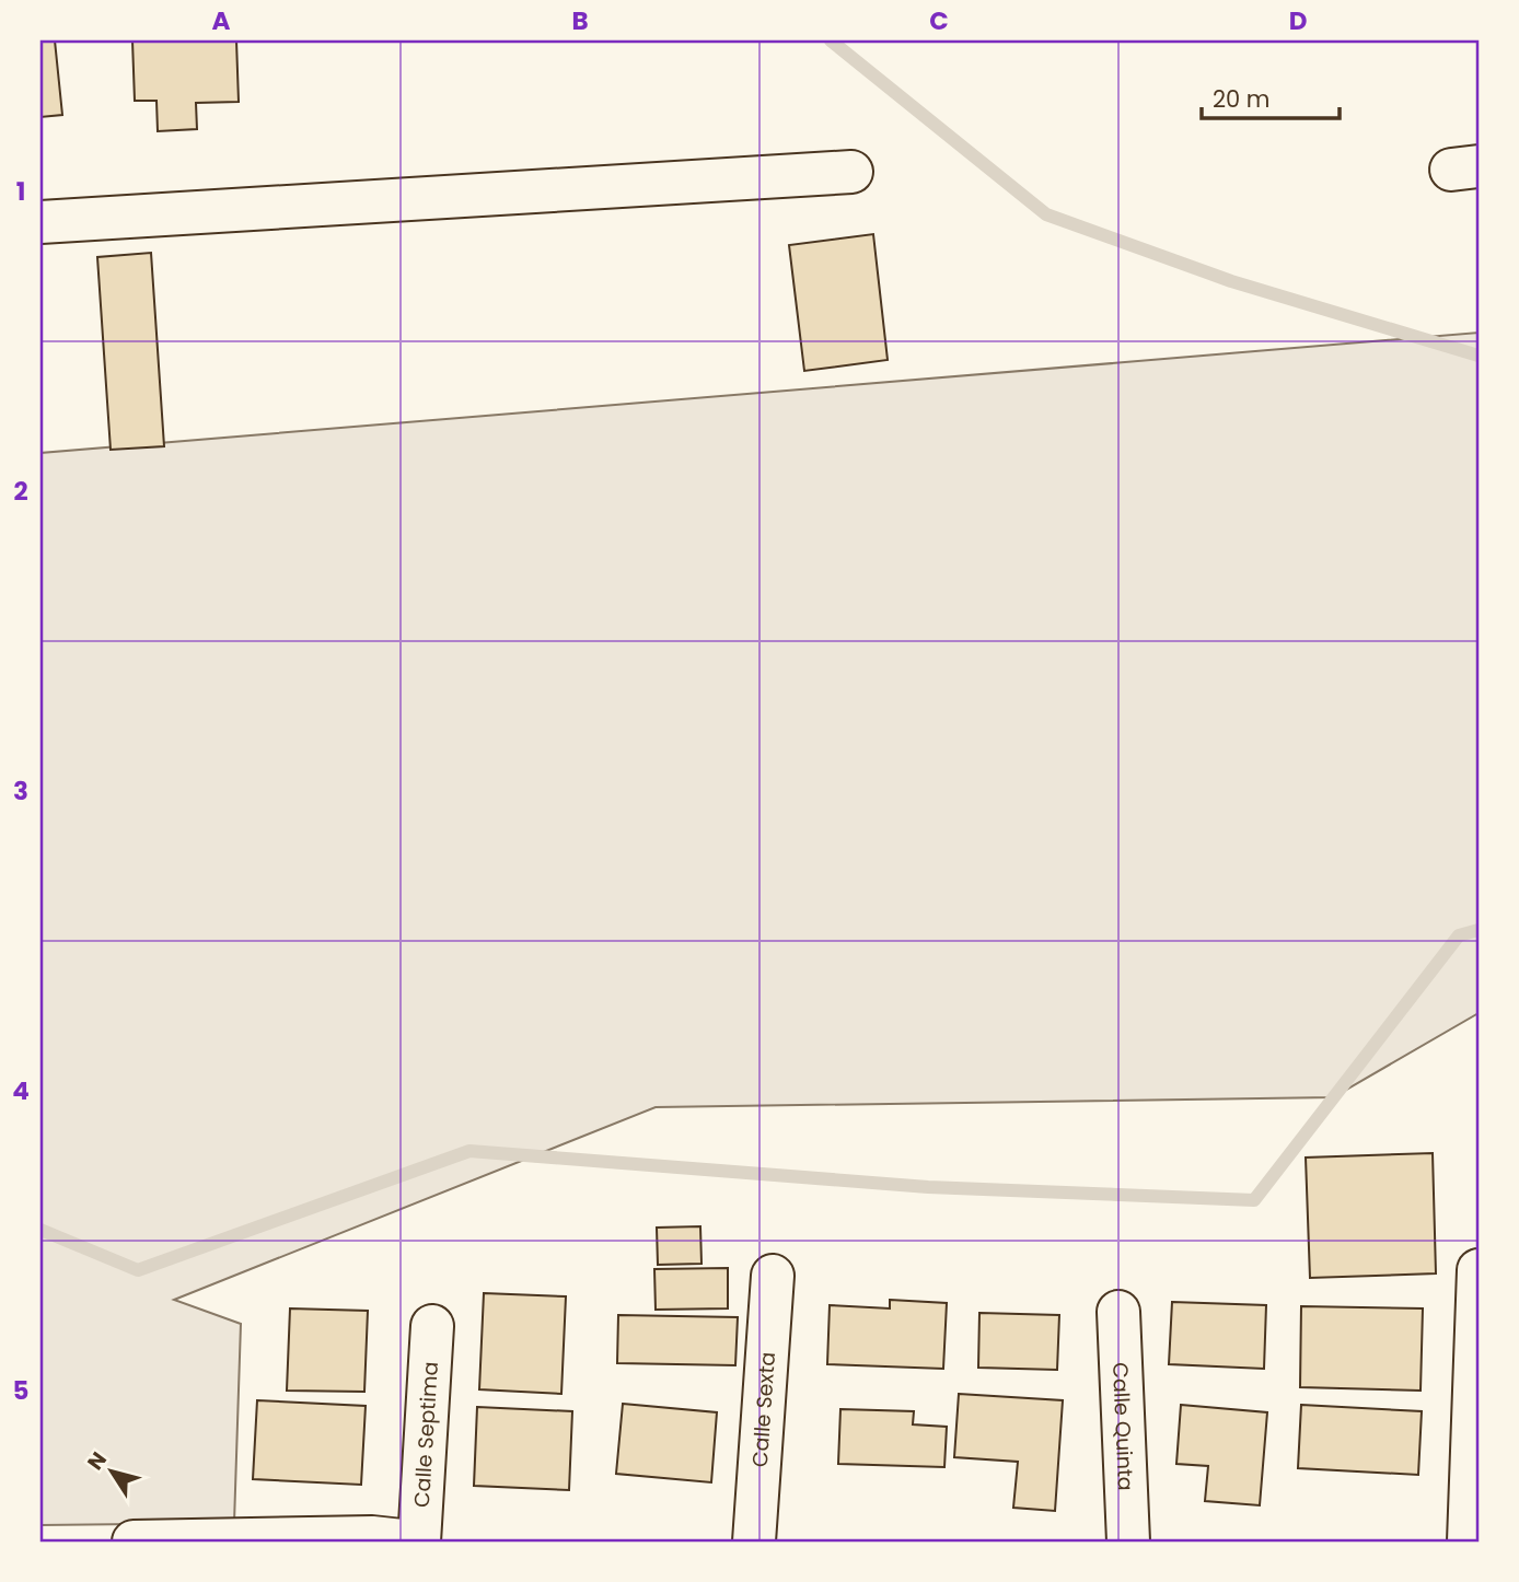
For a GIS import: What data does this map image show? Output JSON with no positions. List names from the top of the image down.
{
  "streets": {
    "street": ["Calle Sexta", "Calle Quinta", "Calle Septima"]
  },
  "scale_bar": "20 m",
  "north": "top left",
  "grid": {
    "columns": [
      "A",
      "B",
      "C",
      "D"
    ],
    "rows": [
      "1",
      "2",
      "3",
      "4",
      "5"
    ]
  }
}
